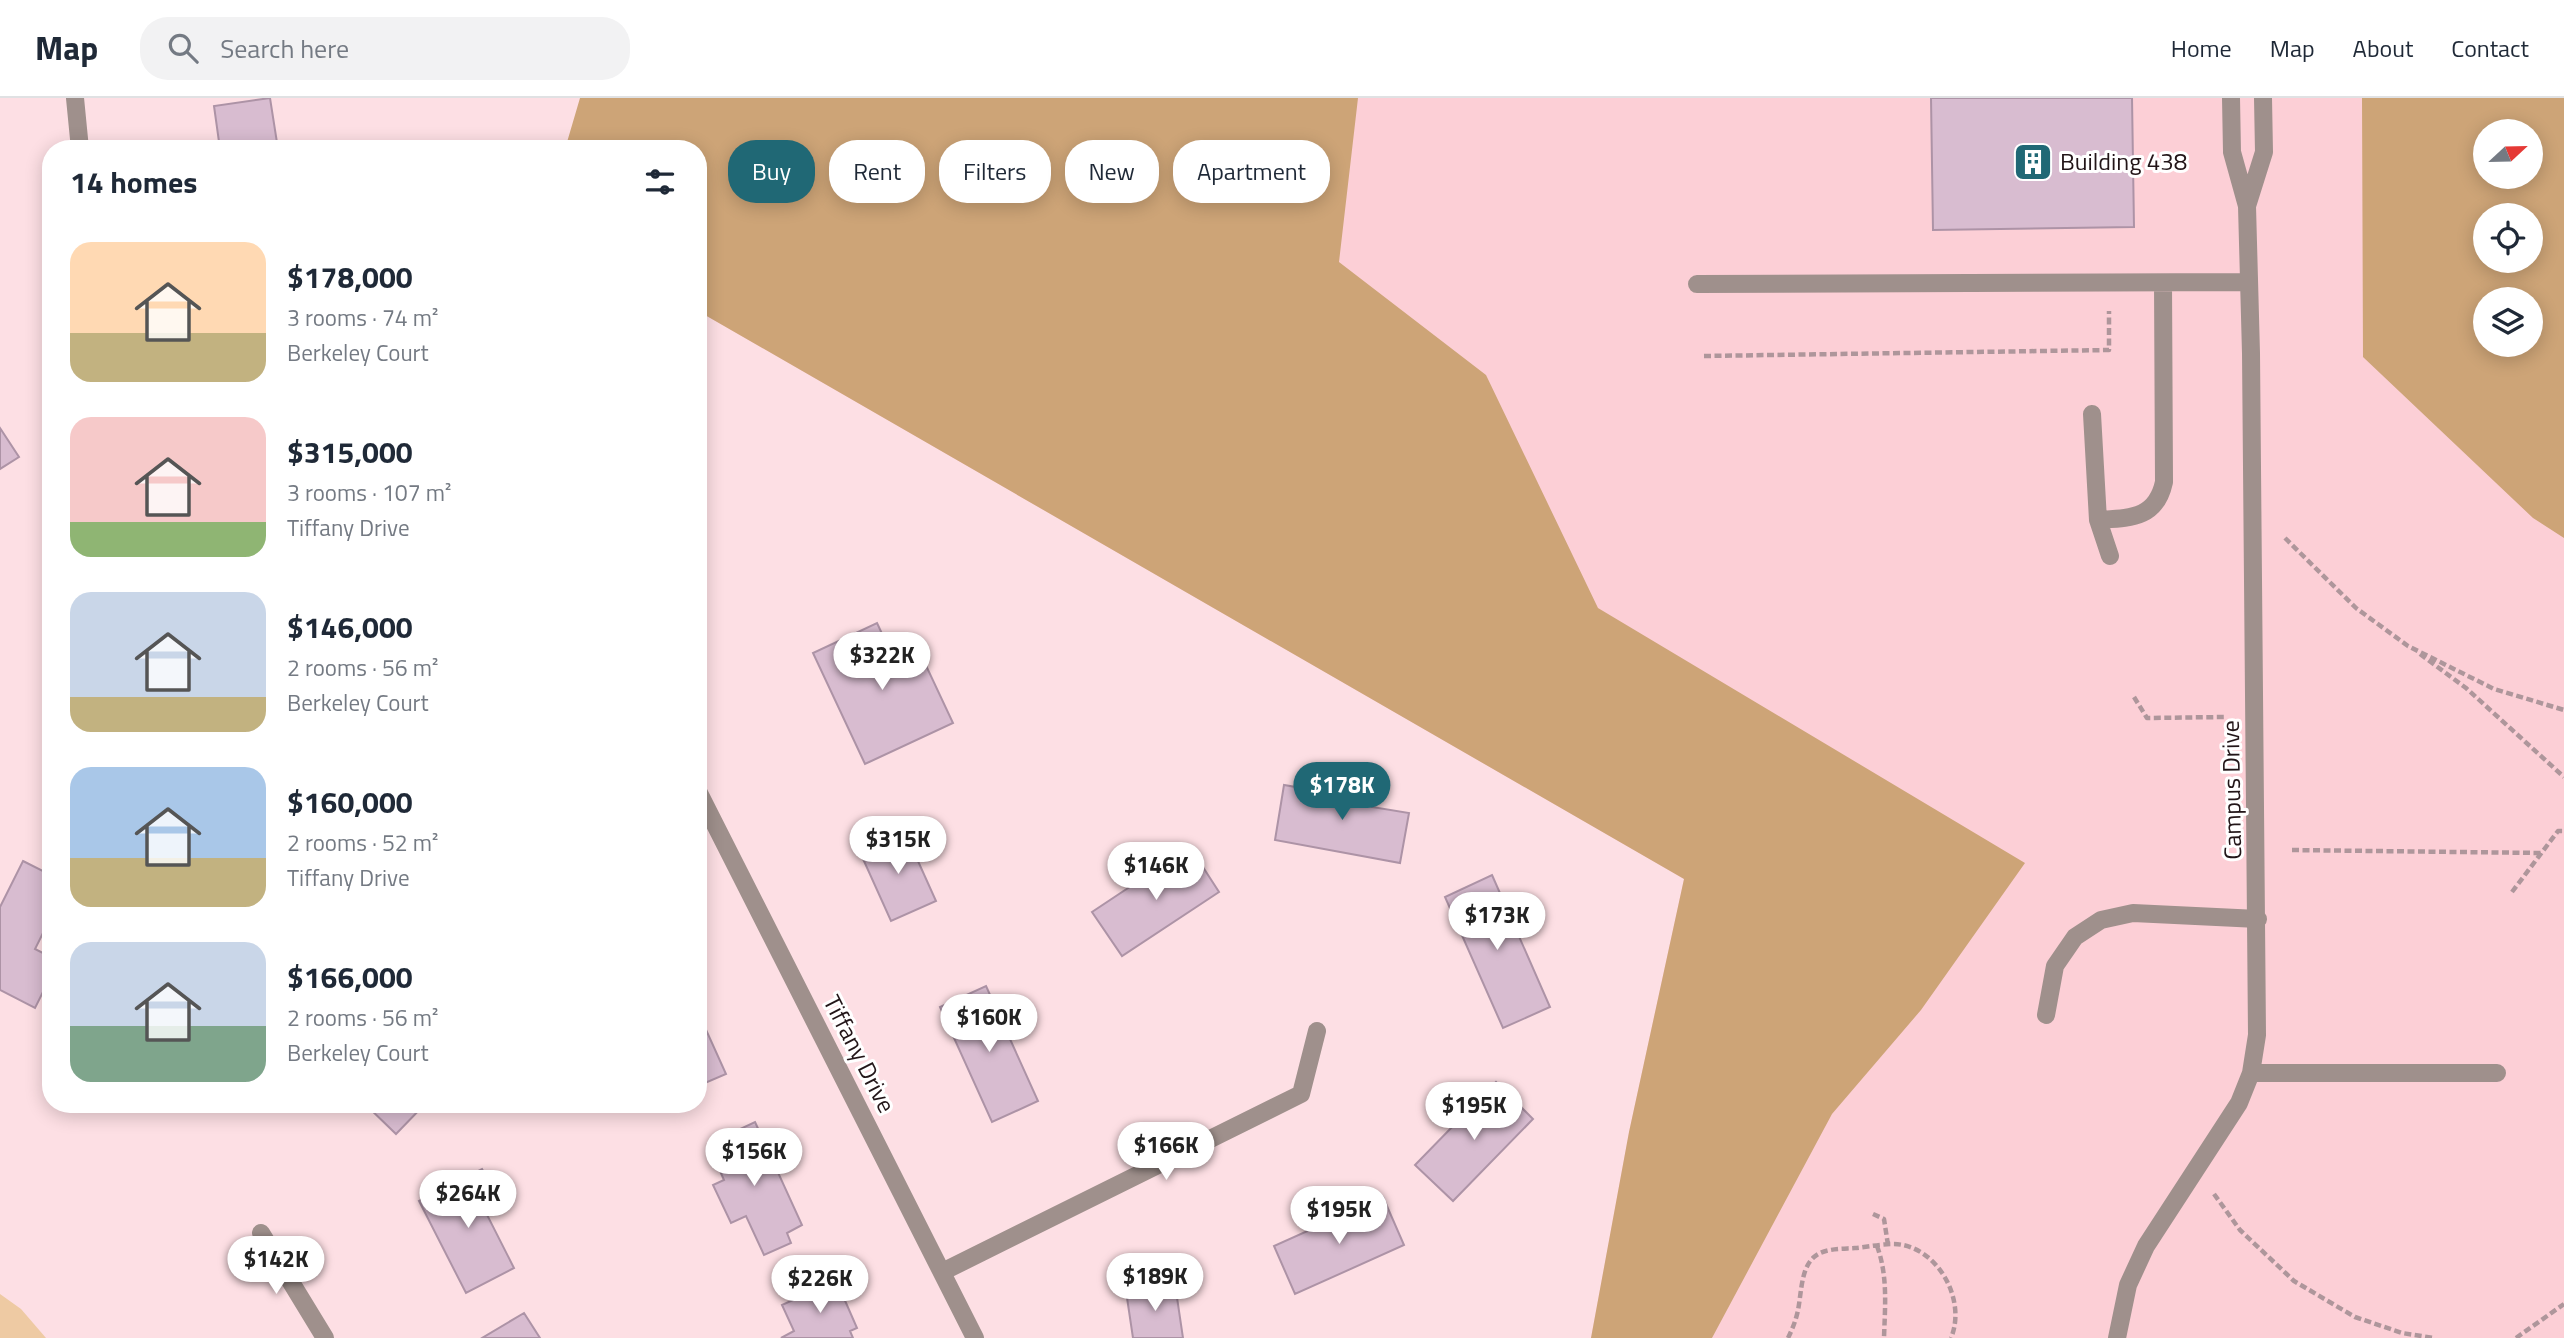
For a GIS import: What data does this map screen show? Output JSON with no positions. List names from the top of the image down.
{
  "streets": {
    "street": ["Campus Drive", "Tiffany Drive"]
  },
  "places": {
    "building": ["Building 438"]
  },
  "north": "right",
  "page": {
    "header": "Map",
    "search": "Search here",
    "nav": [
      "Home",
      "Map",
      "About",
      "Contact"
    ],
    "chip": [
      "Buy",
      "Rent",
      "Filters",
      "New",
      "Apartment"
    ],
    "heading": "14 homes",
    "list": [
      {
        "name": "$178,000",
        "note": "3 rooms · 74 m² · Berkeley Court"
      },
      {
        "name": "$315,000",
        "note": "3 rooms · 107 m² · Tiffany Drive"
      },
      {
        "name": "$146,000",
        "note": "2 rooms · 56 m² · Berkeley Court"
      },
      {
        "name": "$160,000",
        "note": "2 rooms · 52 m² · Tiffany Drive"
      },
      {
        "name": "$166,000",
        "note": "2 rooms · 56 m² · Berkeley Court"
      }
    ],
    "price": [
      "$322K",
      "$178K",
      "$315K",
      "$146K",
      "$173K",
      "$160K",
      "$195K",
      "$166K",
      "$156K",
      "$264K",
      "$195K",
      "$142K",
      "$189K",
      "$226K"
    ]
  }
}
